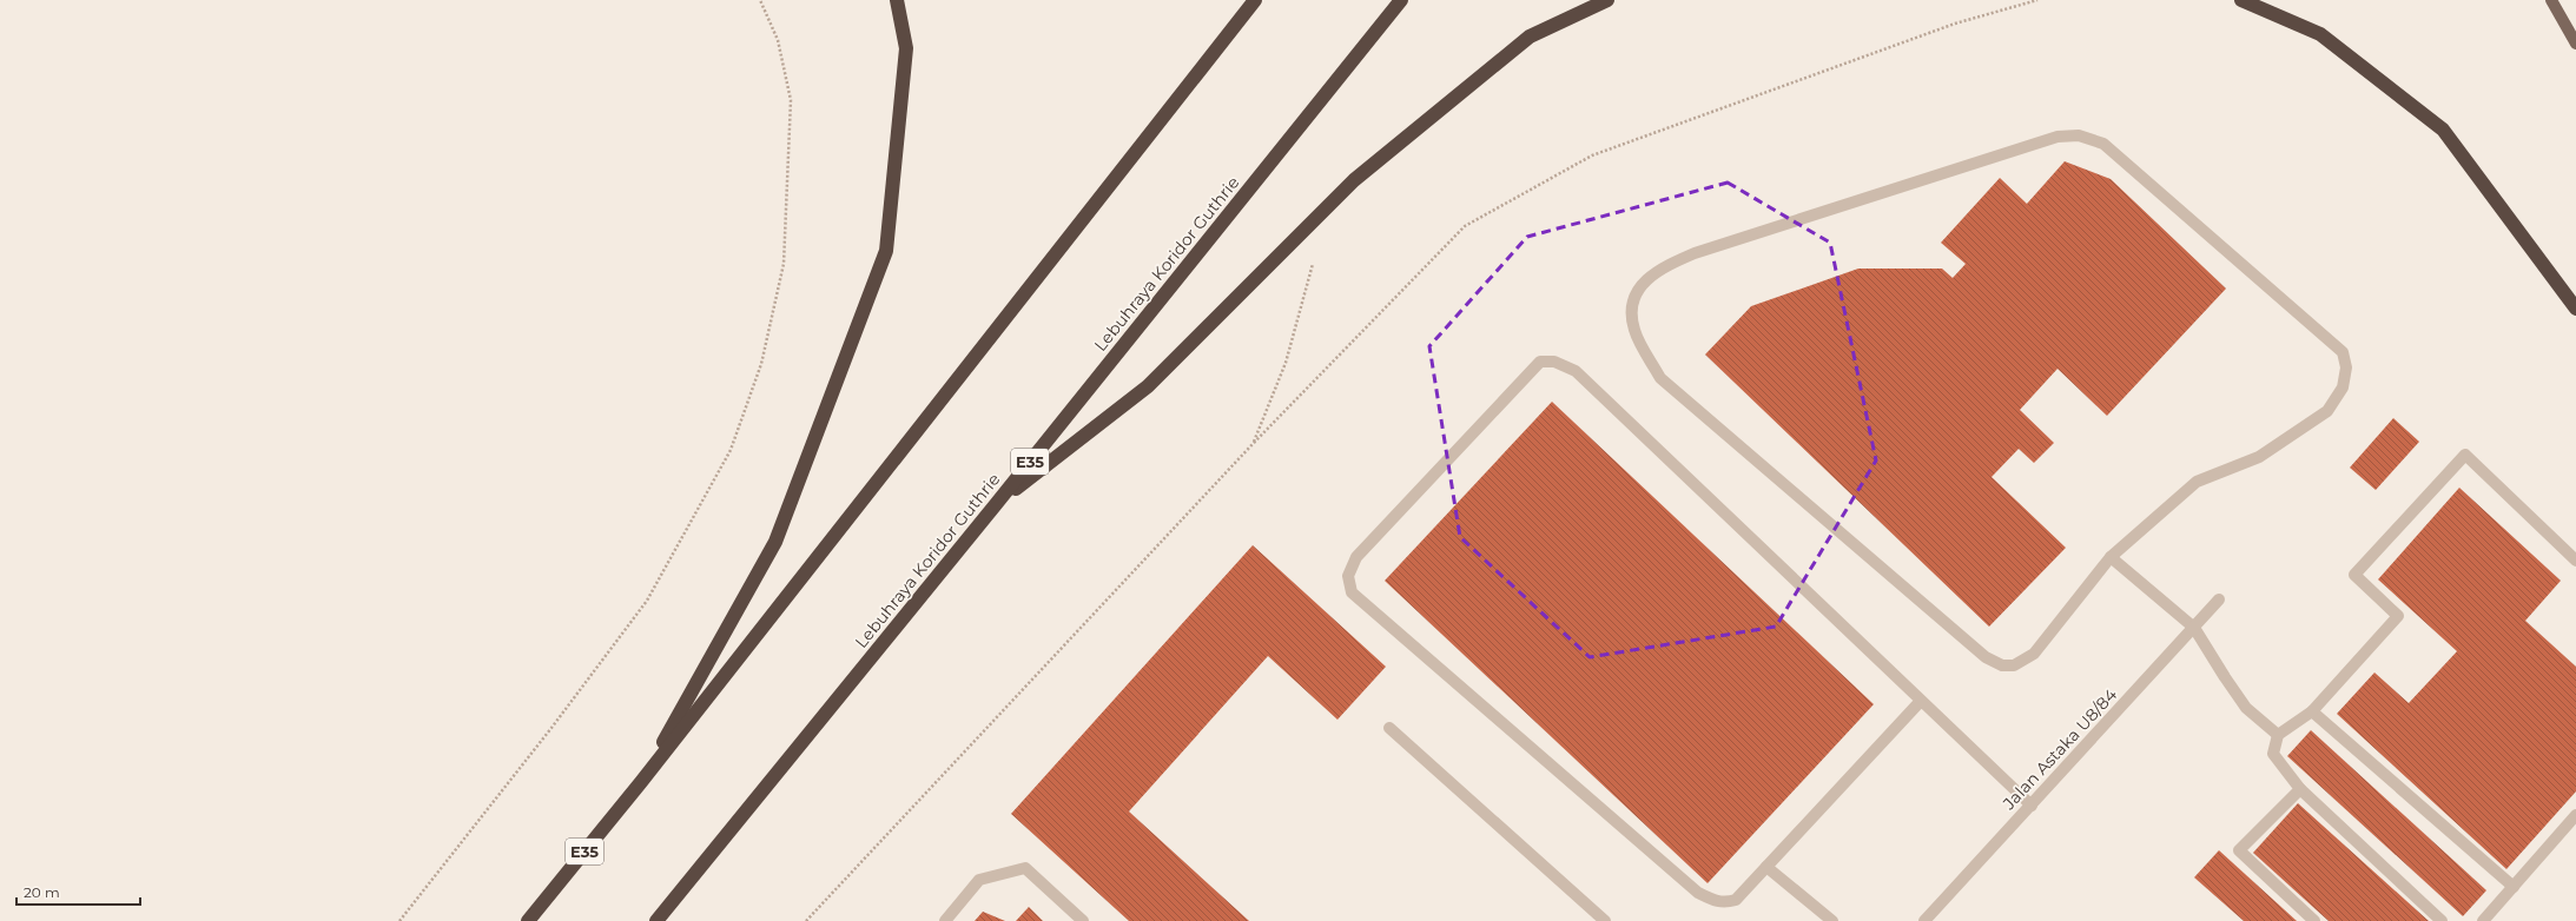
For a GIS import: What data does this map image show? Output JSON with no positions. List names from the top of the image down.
{
  "streets": {
    "highway": ["Lebuhraya Koridor Guthrie", "E35"],
    "street": ["Jalan Astaka U8/84"]
  },
  "scale_bar": "20 m"
}
